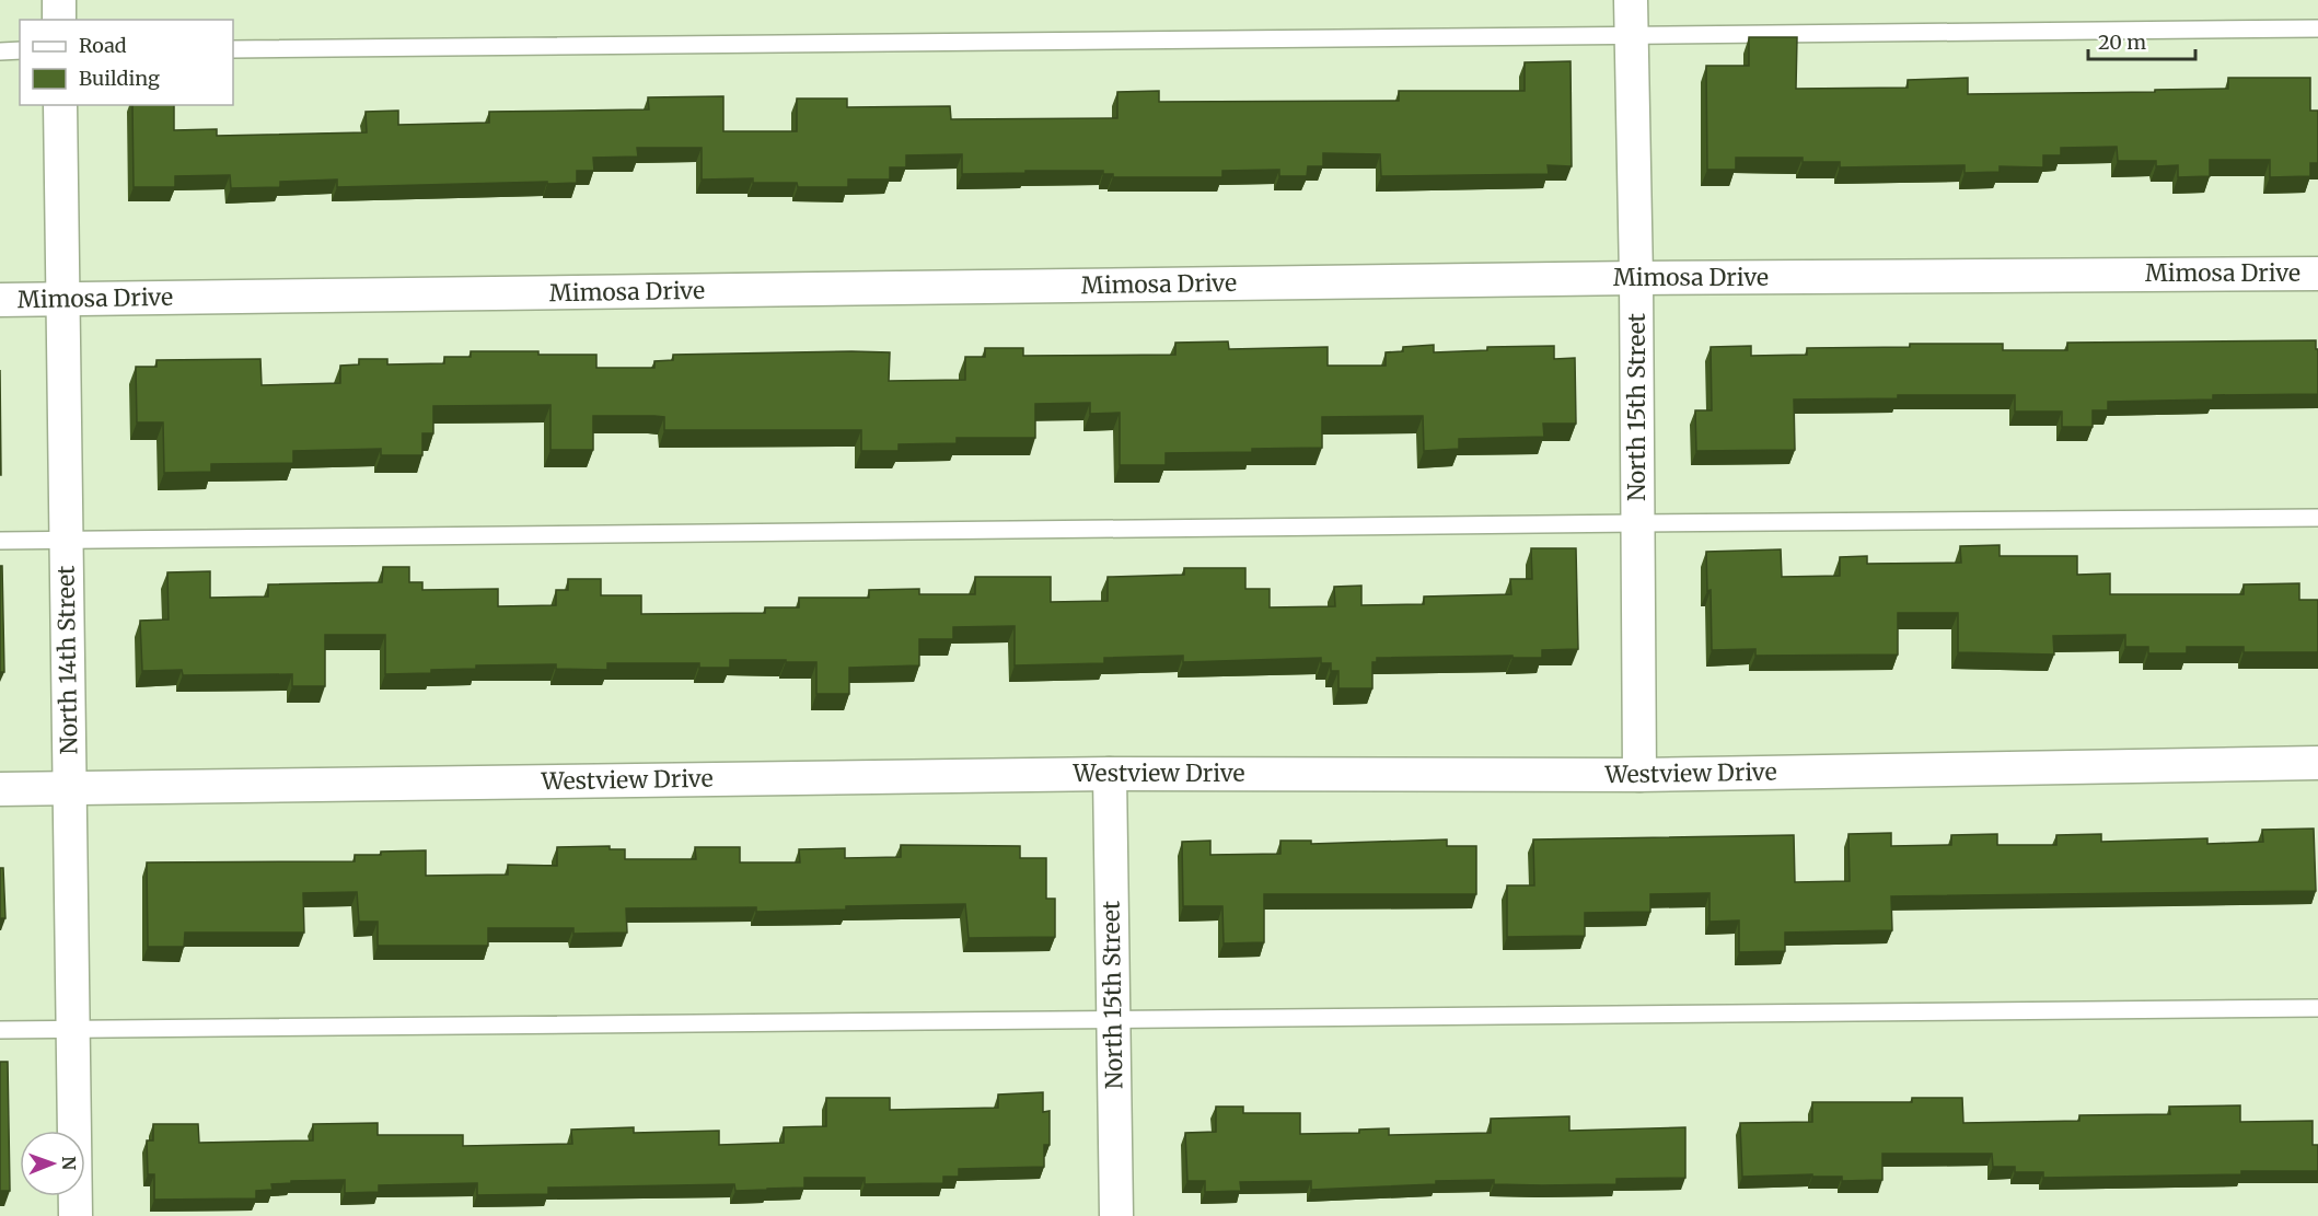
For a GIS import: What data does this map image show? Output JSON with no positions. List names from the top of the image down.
{
  "streets": {
    "street": [
      "Mimosa Drive",
      "North 15th Street",
      "North 14th Street",
      "Westview Drive"
    ]
  },
  "crossings": [
    ["Mimosa Drive", "North 15th Street"],
    ["Mimosa Drive", "North 14th Street"],
    ["North 15th Street", "Westview Drive"],
    ["North 14th Street", "Westview Drive"]
  ],
  "legend": ["Road", "Building"],
  "scale_bar": "20 m",
  "north": "right"
}
